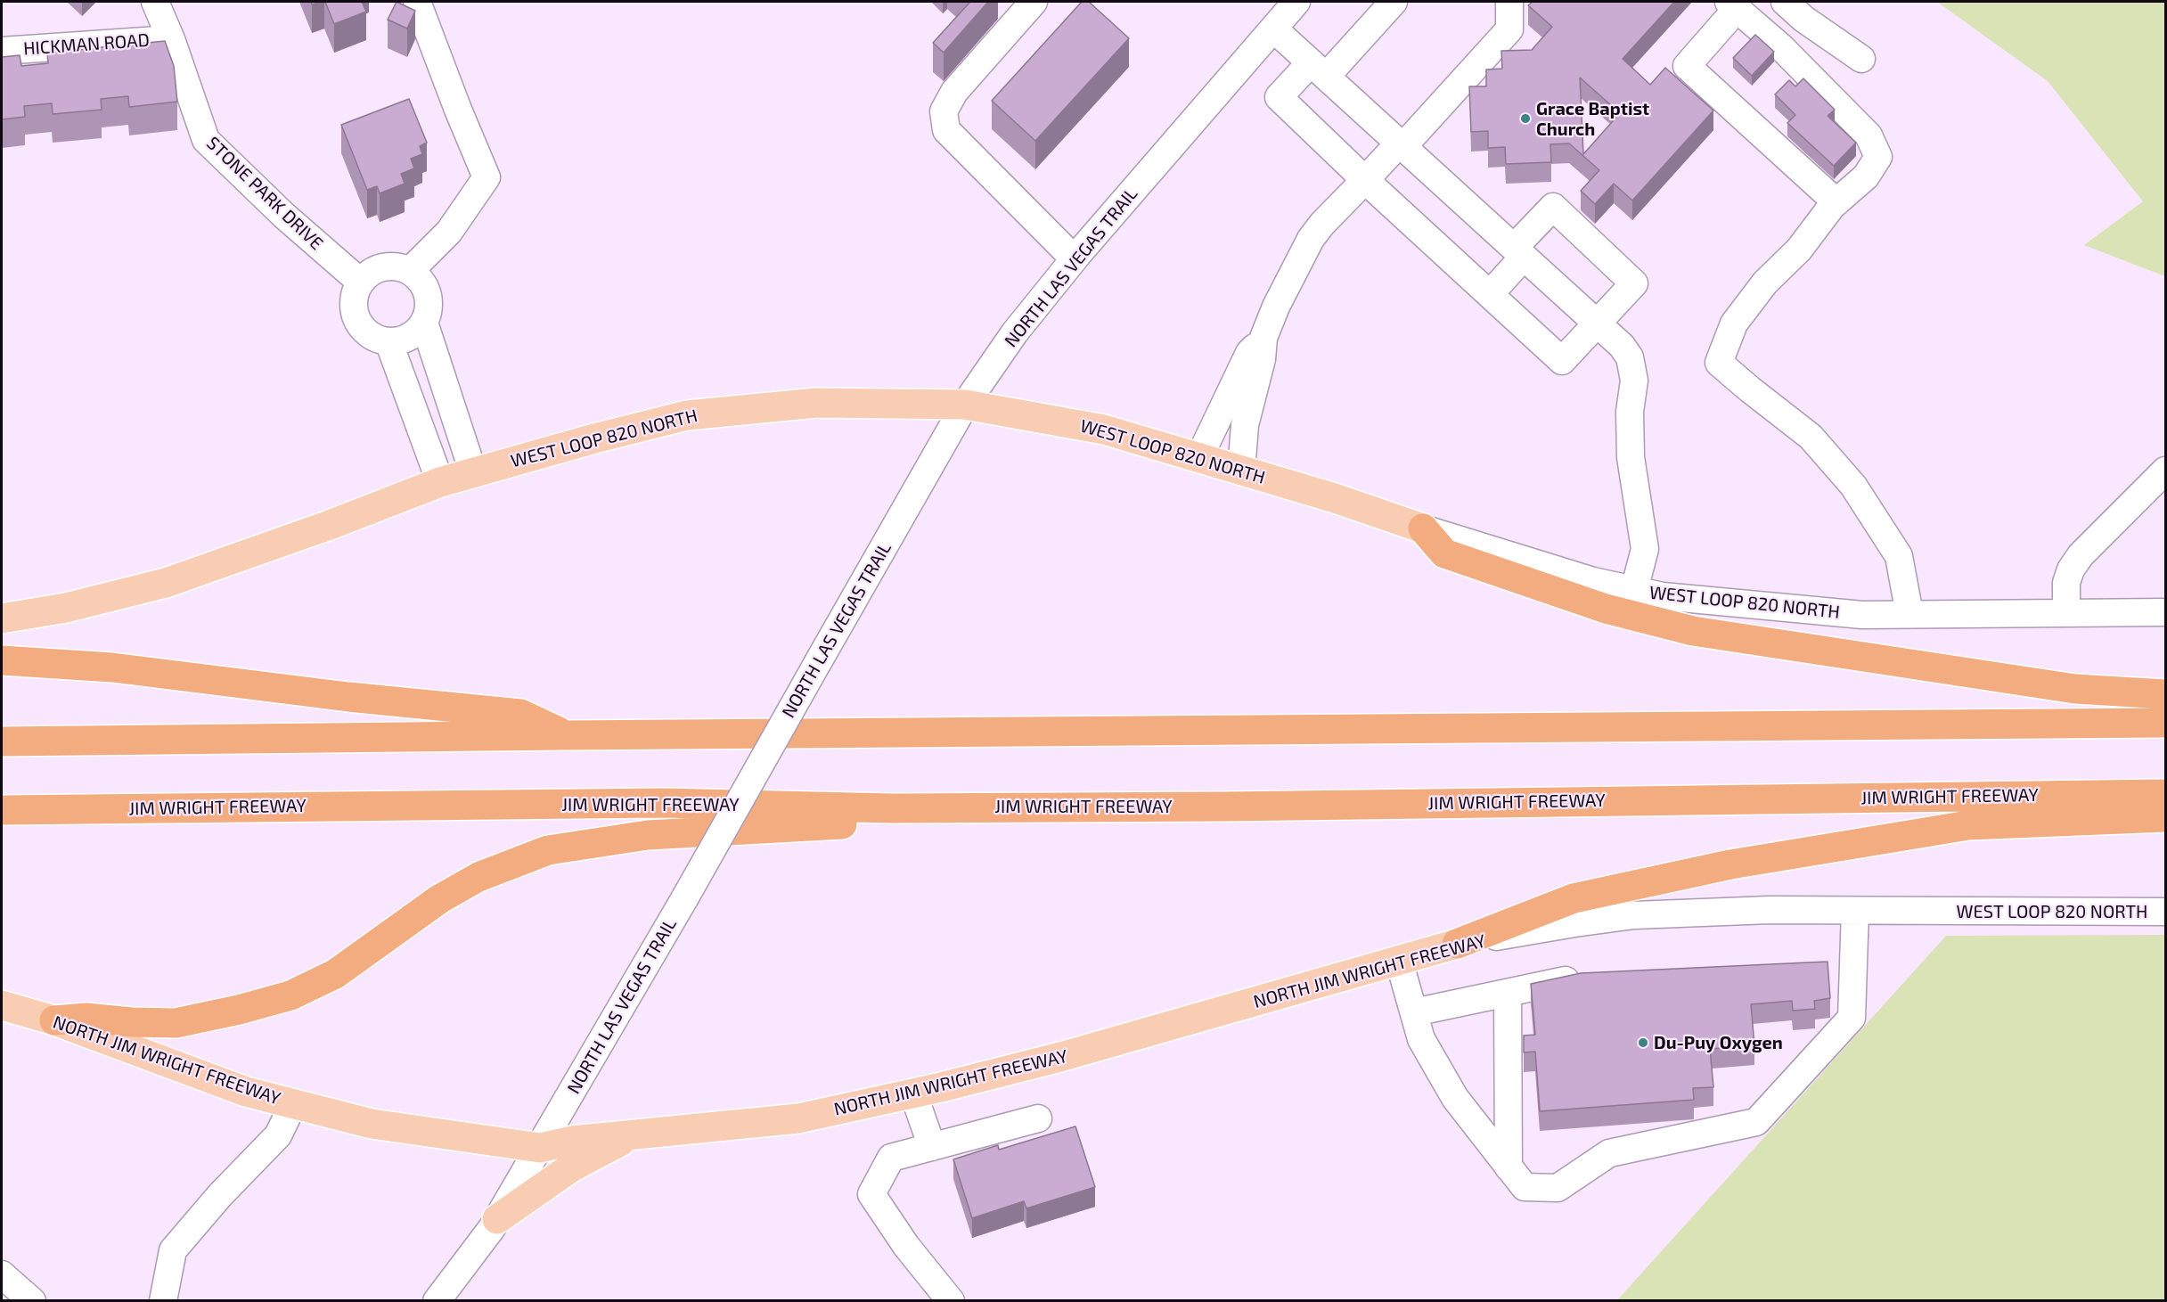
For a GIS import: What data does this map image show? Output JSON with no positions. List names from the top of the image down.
{
  "streets": {
    "highway": ["JIM WRIGHT FREEWAY"],
    "main road": ["WEST LOOP 820 NORTH", "NORTH JIM WRIGHT FREEWAY"],
    "street": ["HICKMAN ROAD", "STONE PARK DRIVE", "NORTH LAS VEGAS TRAIL"]
  },
  "crossings": [
    ["HICKMAN ROAD", "STONE PARK DRIVE"],
    ["NORTH LAS VEGAS TRAIL", "WEST LOOP 820 NORTH"],
    ["NORTH LAS VEGAS TRAIL", "NORTH JIM WRIGHT FREEWAY"],
    ["WEST LOOP 820 NORTH", "NORTH JIM WRIGHT FREEWAY"]
  ],
  "places": ["Grace Baptist Church", "Du-Puy Oxygen"]
}
